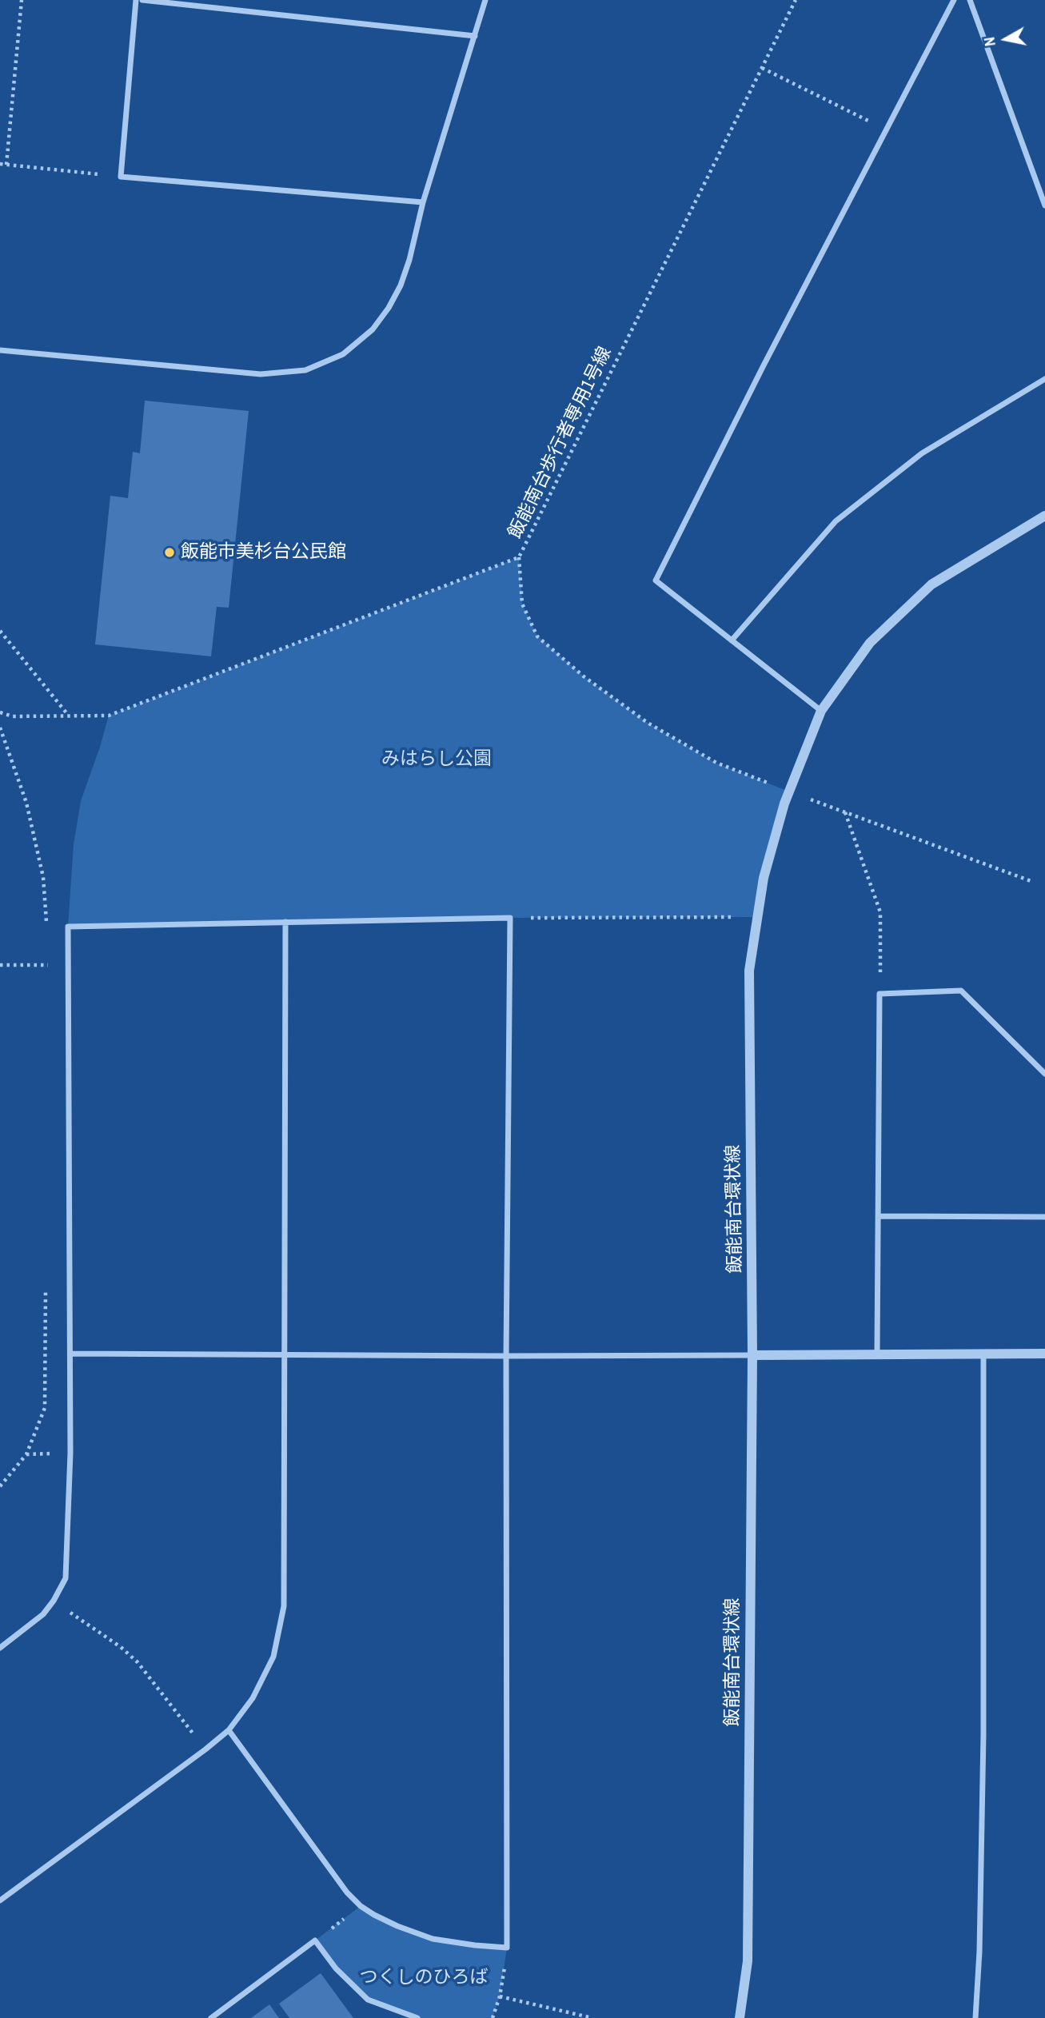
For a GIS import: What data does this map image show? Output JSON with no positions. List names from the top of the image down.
{
  "streets": {
    "street": ["飯能南台環状線"],
    "path": ["飯能南台歩行者専用1号線"]
  },
  "parks": ["みはらし公園", "つくしのひろば"],
  "places": ["飯能市美杉台公民館"],
  "north": "left"
}
